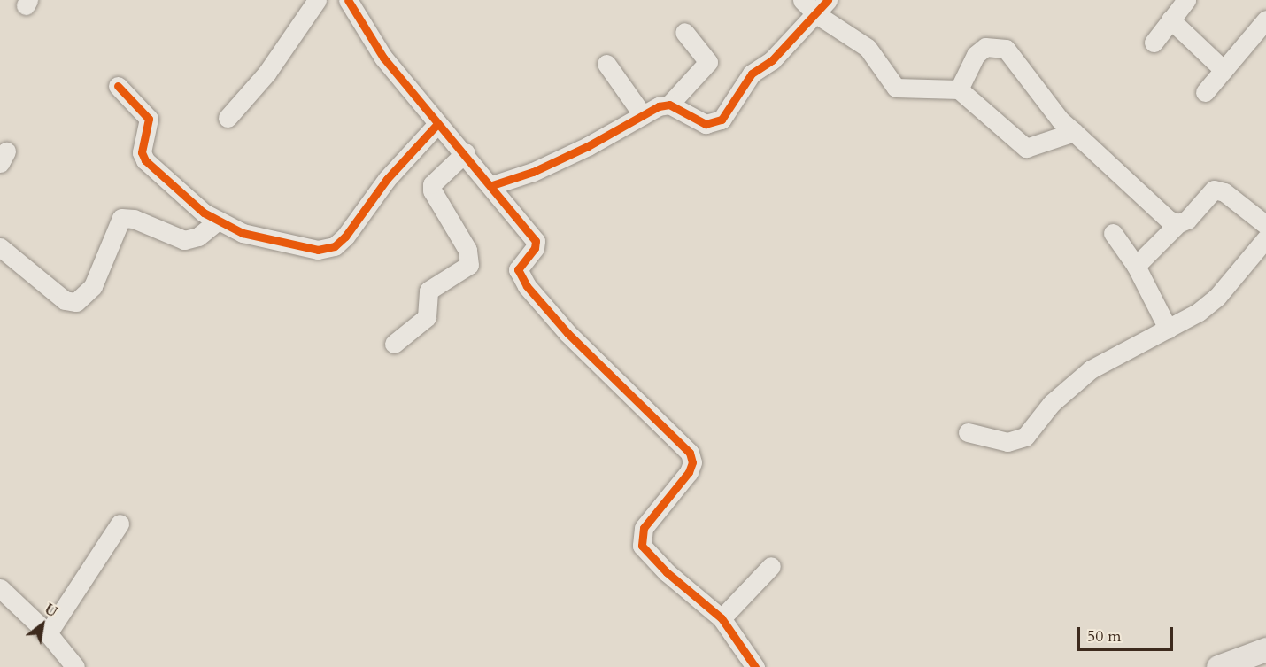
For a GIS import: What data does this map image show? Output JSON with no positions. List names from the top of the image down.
{
  "scale_bar": "50 m",
  "north": "top right"
}
